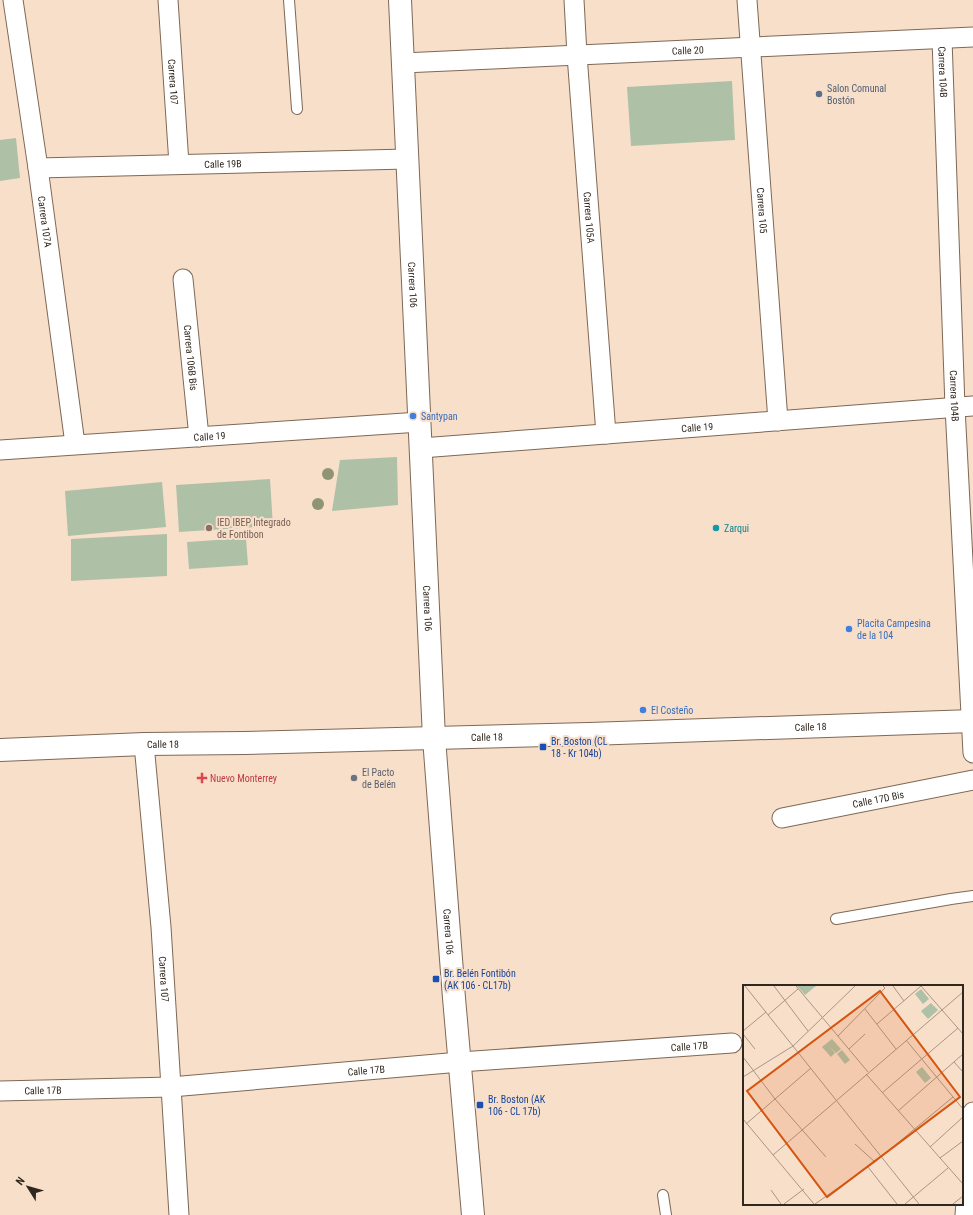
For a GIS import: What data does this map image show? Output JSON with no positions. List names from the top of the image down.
{
  "streets": {
    "street": [
      "Calle 20",
      "Carrera 104B",
      "Carrera 107",
      "Calle 19B",
      "Carrera 105",
      "Carrera 105A",
      "Carrera 107A",
      "Carrera 106",
      "Carrera 106B Bis",
      "Calle 19",
      "Calle 18",
      "Calle 17D Bis",
      "Calle 17B"
    ]
  },
  "crossings": [
    ["Calle 20", "Carrera 104B"],
    ["Calle 20", "Carrera 105"],
    ["Calle 20", "Carrera 105A"],
    ["Calle 20", "Carrera 106"],
    ["Carrera 104B", "Calle 19"],
    ["Carrera 104B", "Calle 18"],
    ["Carrera 107", "Calle 19B"],
    ["Carrera 107", "Calle 18"],
    ["Carrera 107", "Calle 17B"],
    ["Calle 19B", "Carrera 107A"],
    ["Calle 19B", "Carrera 106"],
    ["Carrera 105", "Calle 19"],
    ["Carrera 105A", "Calle 19"],
    ["Carrera 107A", "Calle 19"],
    ["Carrera 106", "Calle 19"],
    ["Carrera 106", "Calle 18"],
    ["Carrera 106", "Calle 17B"],
    ["Carrera 106B Bis", "Calle 19"]
  ],
  "places": {
    "other": [
      "Salon Comunal Bostón",
      "Santypan",
      "IED IBEP Integrado de Fontibon",
      "Zarqui",
      "Placita Campesina de la 104",
      "El Costeño",
      "El Pacto de Belén"
    ],
    "transit": ["Br. Boston (CL 18 - Kr 104b)", "Br. Belén Fontibón (AK 106 - CL17b)", "Br. Boston (AK 106 - CL 17b)"],
    "health": ["Nuevo Monterrey"]
  },
  "north": "top left"
}
